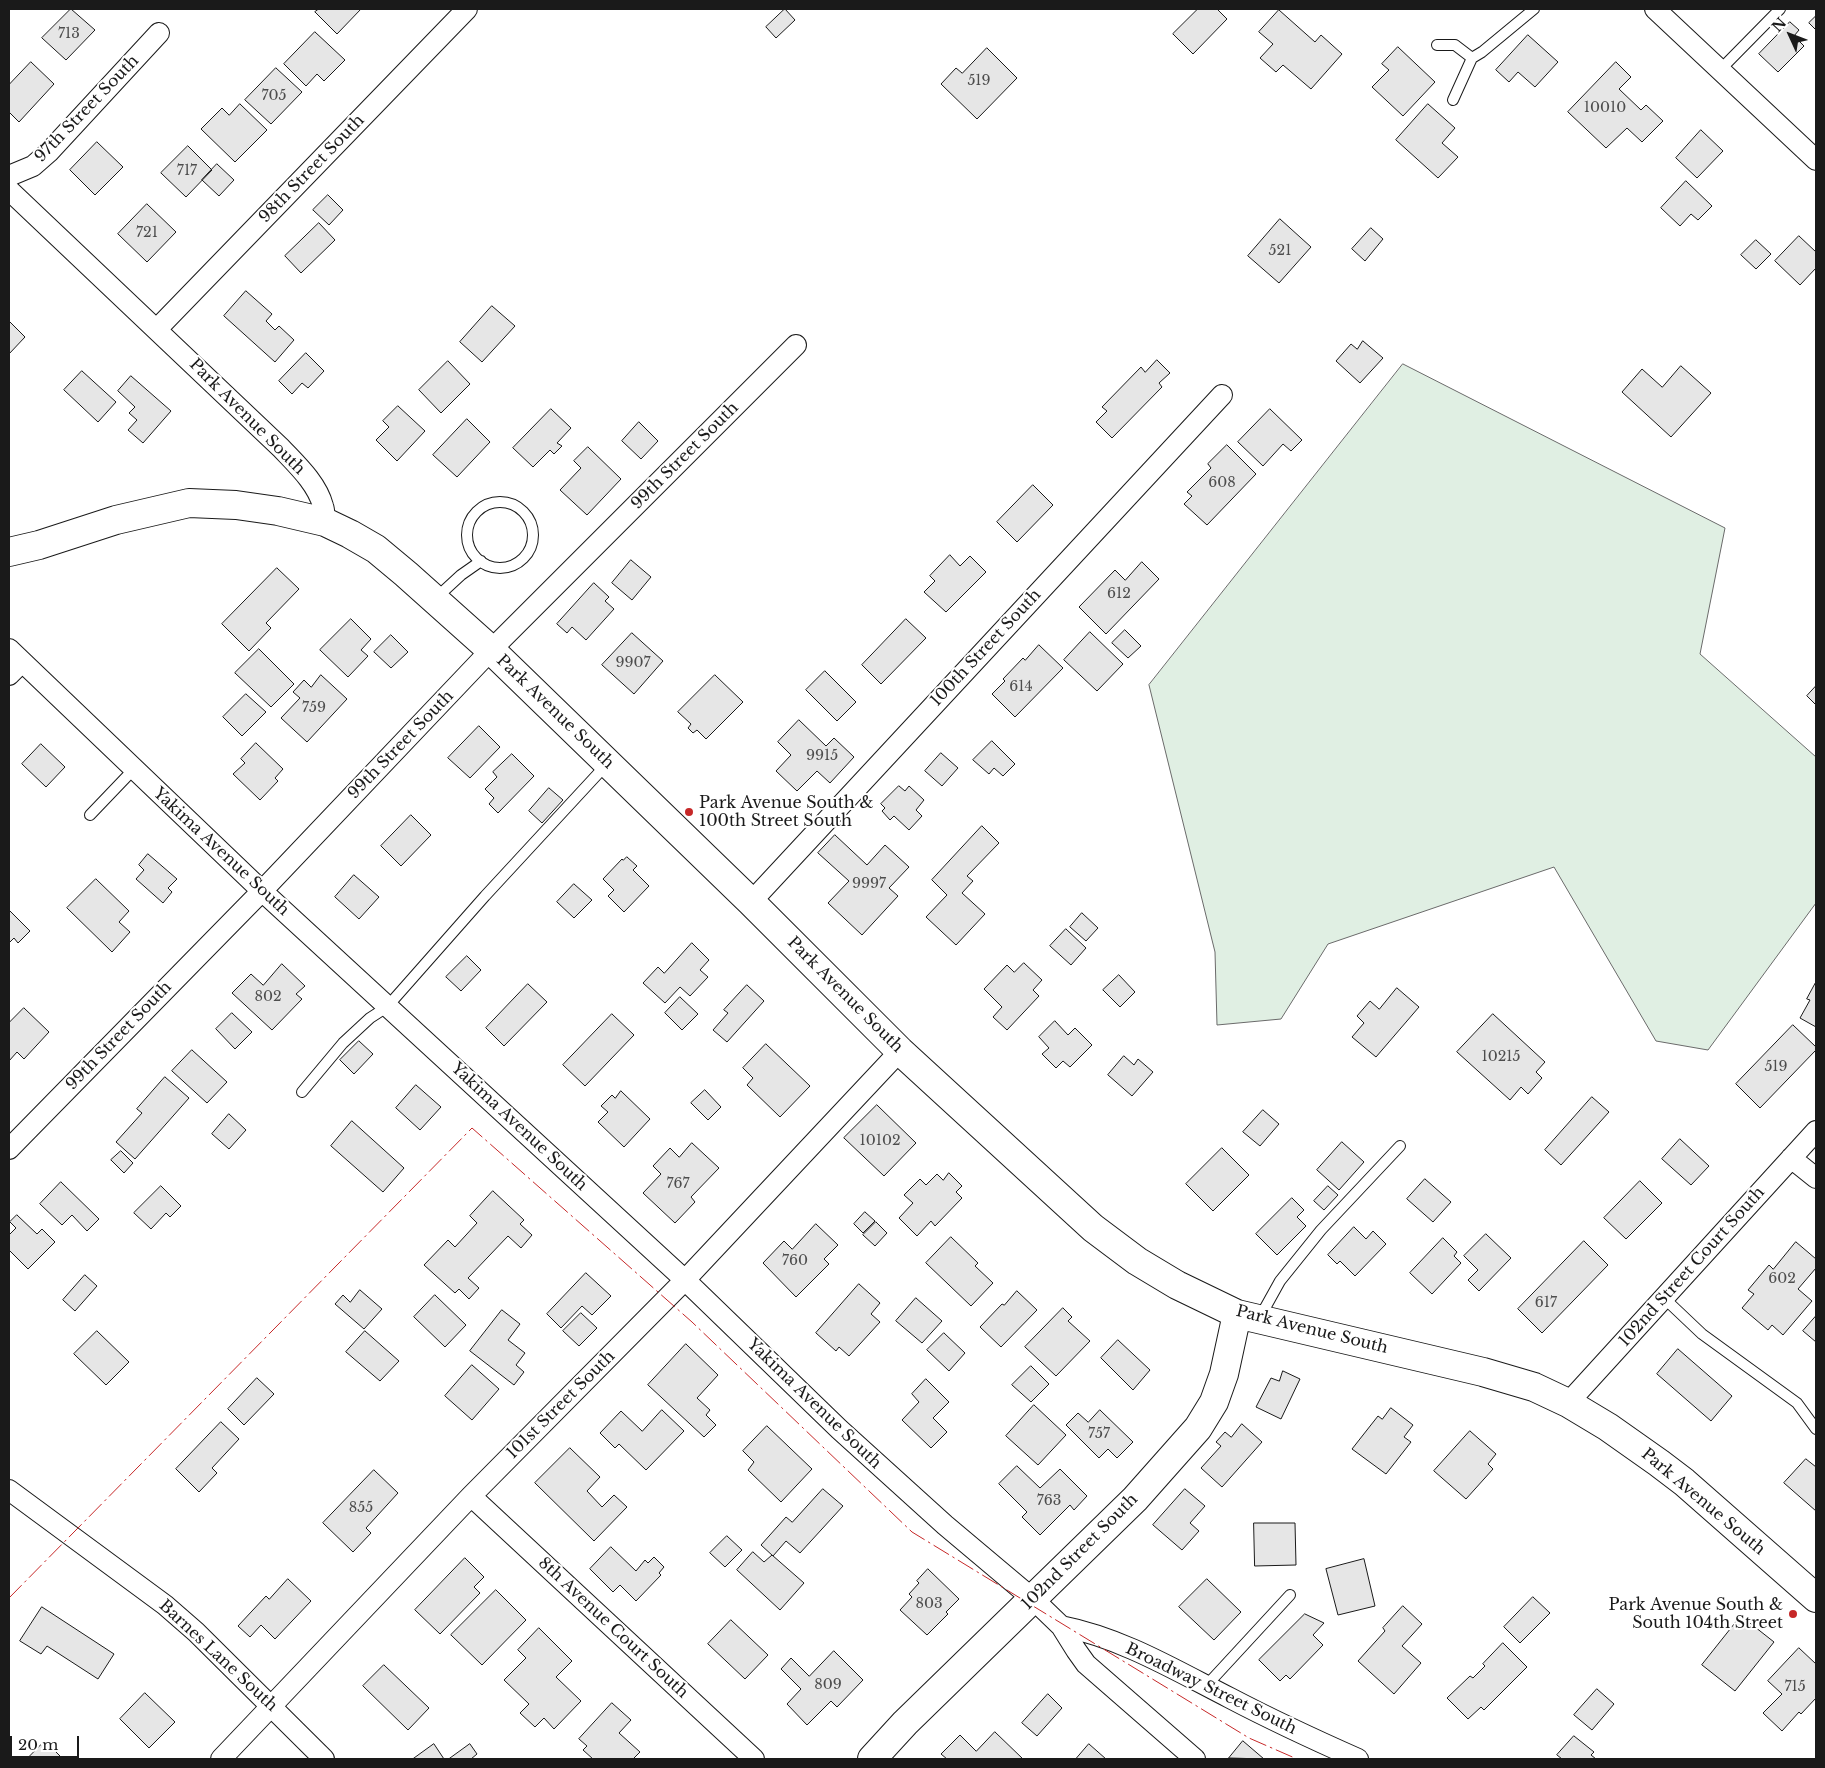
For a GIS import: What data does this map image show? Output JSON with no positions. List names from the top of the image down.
{
  "streets": {
    "main road": ["Park Avenue South", "102nd Street South"],
    "street": [
      "97th Street South",
      "98th Street South",
      "99th Street South",
      "100th Street South",
      "Yakima Avenue South",
      "102nd Street Court South",
      "101st Street South",
      "8th Avenue Court South",
      "Barnes Lane South",
      "Broadway Street South"
    ]
  },
  "crossings": [
    ["98th Street South", "Park Avenue South"],
    ["Park Avenue South", "99th Street South"],
    ["Park Avenue South", "100th Street South"],
    ["Park Avenue South", "102nd Street Court South"],
    ["Park Avenue South", "101st Street South"],
    ["Park Avenue South", "102nd Street South"],
    ["99th Street South", "Yakima Avenue South"],
    ["Yakima Avenue South", "101st Street South"],
    ["Yakima Avenue South", "102nd Street South"],
    ["Yakima Avenue South", "Broadway Street South"],
    ["101st Street South", "8th Avenue Court South"],
    ["101st Street South", "Barnes Lane South"]
  ],
  "places": ["Park Avenue South & 100th Street South", "Park Avenue South & South 104th Street"],
  "house_numbers": [
    "713",
    "519",
    "705",
    "10010",
    "717",
    "721",
    "521",
    "608",
    "612",
    "9907",
    "614",
    "759",
    "9915",
    "9997",
    "802",
    "10215",
    "519",
    "10102",
    "767",
    "760",
    "602",
    "617",
    "757",
    "763",
    "855",
    "803",
    "809",
    "715"
  ],
  "scale_bar": "20 m",
  "north": "top left"
}
